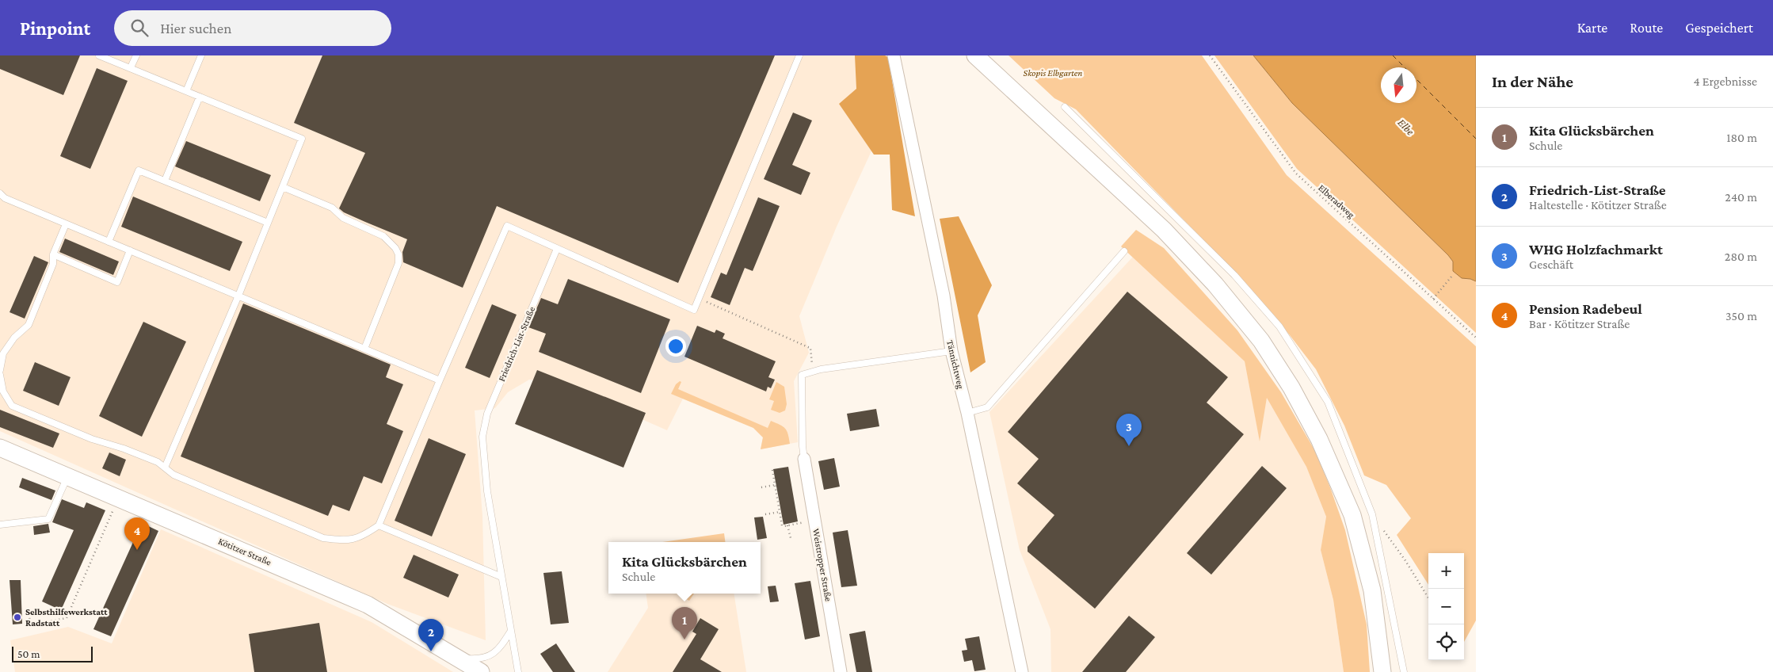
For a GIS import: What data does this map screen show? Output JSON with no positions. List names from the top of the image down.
{
  "streets": {
    "main road": ["Kötitzer Straße"],
    "street": ["Tännichtweg", "Weistropper Straße"],
    "lane": ["Friedrich-List-Straße"],
    "path": ["Elberadweg"]
  },
  "water": ["Elbe"],
  "parks": ["Skopis Elbgarten"],
  "places": ["Selbsthilfewerkstatt Radstatt"],
  "scale_bar": "50 m",
  "north": "bottom",
  "page": {
    "header": "Pinpoint",
    "search": "Hier suchen",
    "nav": ["Karte", "Route", "Gespeichert"],
    "heading": ["In der Nähe", "4 Ergebnisse"],
    "list": [
      {
        "mark": "1",
        "name": "Kita Glücksbärchen",
        "note": "Schule",
        "value": "180 m"
      },
      {
        "mark": "2",
        "name": "Friedrich-List-Straße",
        "note": "Haltestelle · Kötitzer Straße",
        "value": "240 m"
      },
      {
        "mark": "3",
        "name": "WHG Holzfachmarkt",
        "note": "Geschäft",
        "value": "280 m"
      },
      {
        "mark": "4",
        "name": "Pension Radebeul",
        "note": "Bar · Kötitzer Straße",
        "value": "350 m"
      }
    ],
    "pins": [
      "3",
      "4",
      "1",
      "2"
    ],
    "popup": ["Kita Glücksbärchen", "Schule"],
    "map_buttons": ["+", "−"],
    "scale": "50 m"
  }
}
